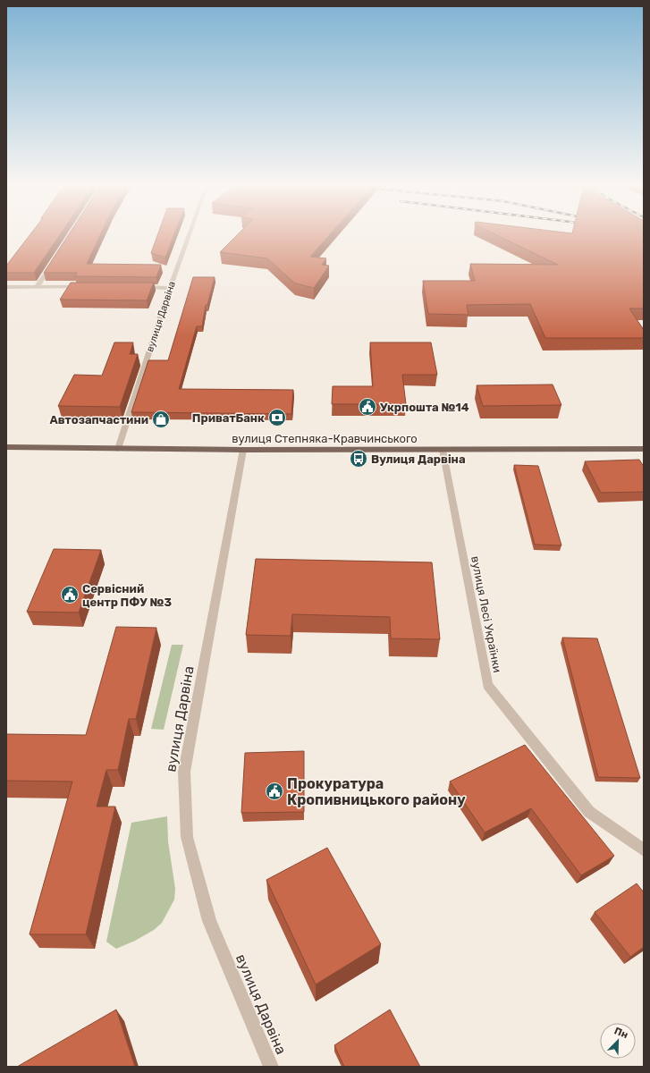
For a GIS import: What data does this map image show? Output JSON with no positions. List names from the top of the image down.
{
  "streets": {
    "main road": ["вулиця Степняка-Кравчинського"],
    "street": ["вулиця Дарвіна", "вулиця Лесі Українки"]
  },
  "crossings": [
    ["вулиця Дарвіна", "вулиця Степняка-Кравчинського"],
    ["вулиця Степняка-Кравчинського", "вулиця Лесі Українки"]
  ],
  "places": {
    "public building": ["Укрпошта №14", "Сервісний центр ПФУ №3", "Прокуратура Кропивницького району"],
    "bank": ["ПриватБанк"],
    "shop": ["Автозапчастини"],
    "bus stop": ["Вулиця Дарвіна"]
  },
  "north": "top right"
}
